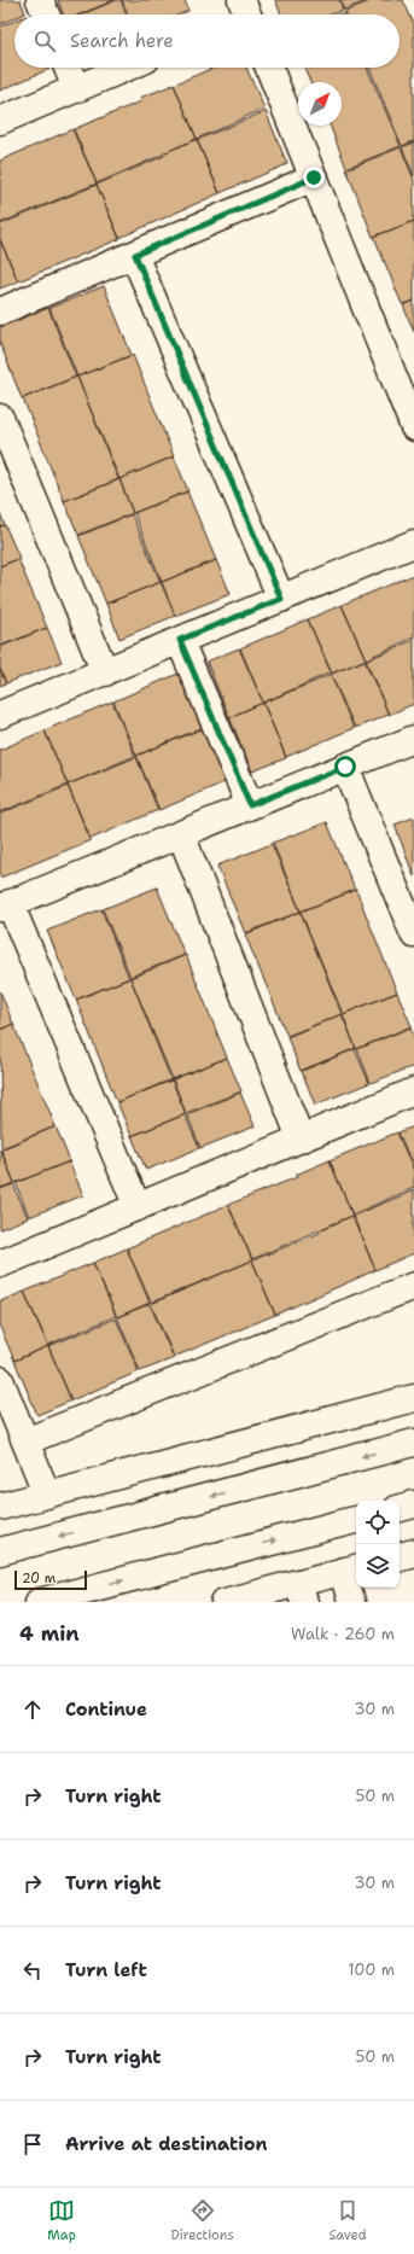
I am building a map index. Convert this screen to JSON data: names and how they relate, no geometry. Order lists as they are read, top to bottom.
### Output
{
  "scale_bar": "20 m",
  "north": "top right",
  "page": {
    "search": "Search here",
    "scale": "20 m",
    "heading": ["4 min", "Walk · 260 m"],
    "list": [
      ["Continue", "30 m"],
      ["Turn right", "50 m"],
      ["Turn right", "30 m"],
      ["Turn left", "100 m"],
      ["Turn right", "50 m"],
      "Arrive at destination"
    ],
    "nav": ["Map", "Directions", "Saved"]
  }
}
